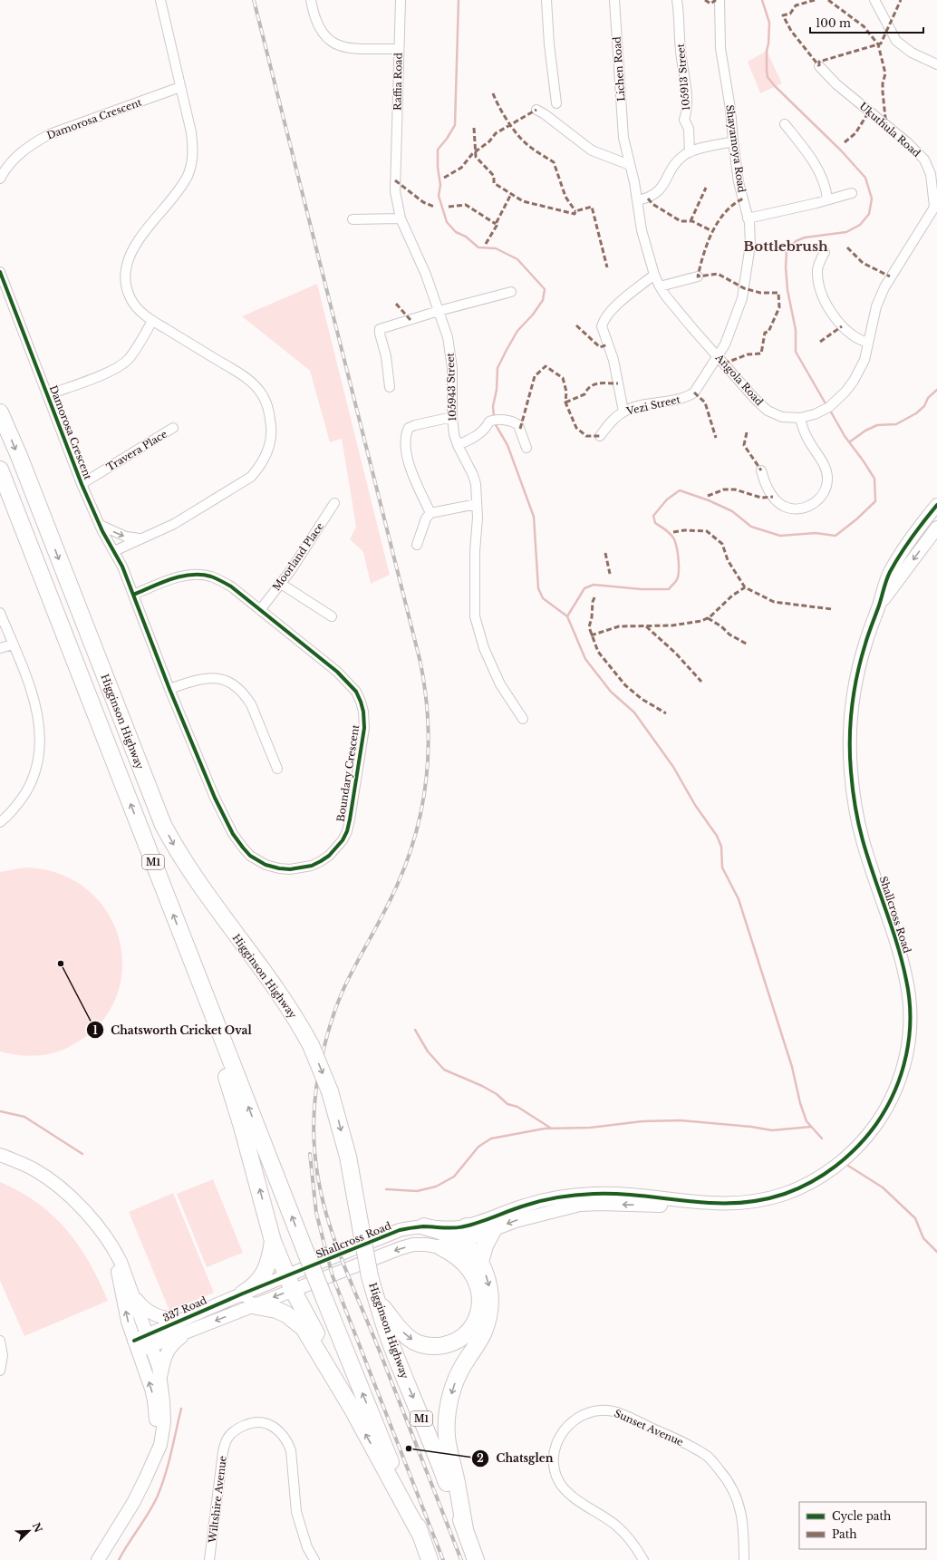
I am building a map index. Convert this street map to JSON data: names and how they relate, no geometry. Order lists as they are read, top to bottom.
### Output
{
  "streets": {
    "highway": ["Higginson Highway", "M1"],
    "street": [
      "Lichen Road",
      "105913 Street",
      "Raffia Road",
      "Damorosa Crescent",
      "Ukuthula Road",
      "Shayamoya Road",
      "Angola Road",
      "105943 Street",
      "Vezi Street",
      "Travera Place",
      "Moorland Place",
      "Boundary Crescent",
      "Shallcross Road",
      "337 Road",
      "Sunset Avenue",
      "Wiltshire Avenue"
    ]
  },
  "crossings": [
    ["Lichen Road", "Angola Road"],
    ["Raffia Road", "105943 Street"],
    ["Damorosa Crescent", "Travera Place"],
    ["Damorosa Crescent", "Boundary Crescent"],
    ["Ukuthula Road", "Angola Road"],
    ["Shayamoya Road", "Angola Road"],
    ["Shayamoya Road", "Vezi Street"],
    ["Angola Road", "Vezi Street"],
    ["Moorland Place", "Boundary Crescent"],
    ["Shallcross Road", "337 Road"]
  ],
  "districts": ["Bottlebrush"],
  "places": ["Chatsworth Cricket Oval", "Chatsglen"],
  "legend": ["Cycle path", "Path"],
  "scale_bar": "100 m",
  "north": "top right"
}
